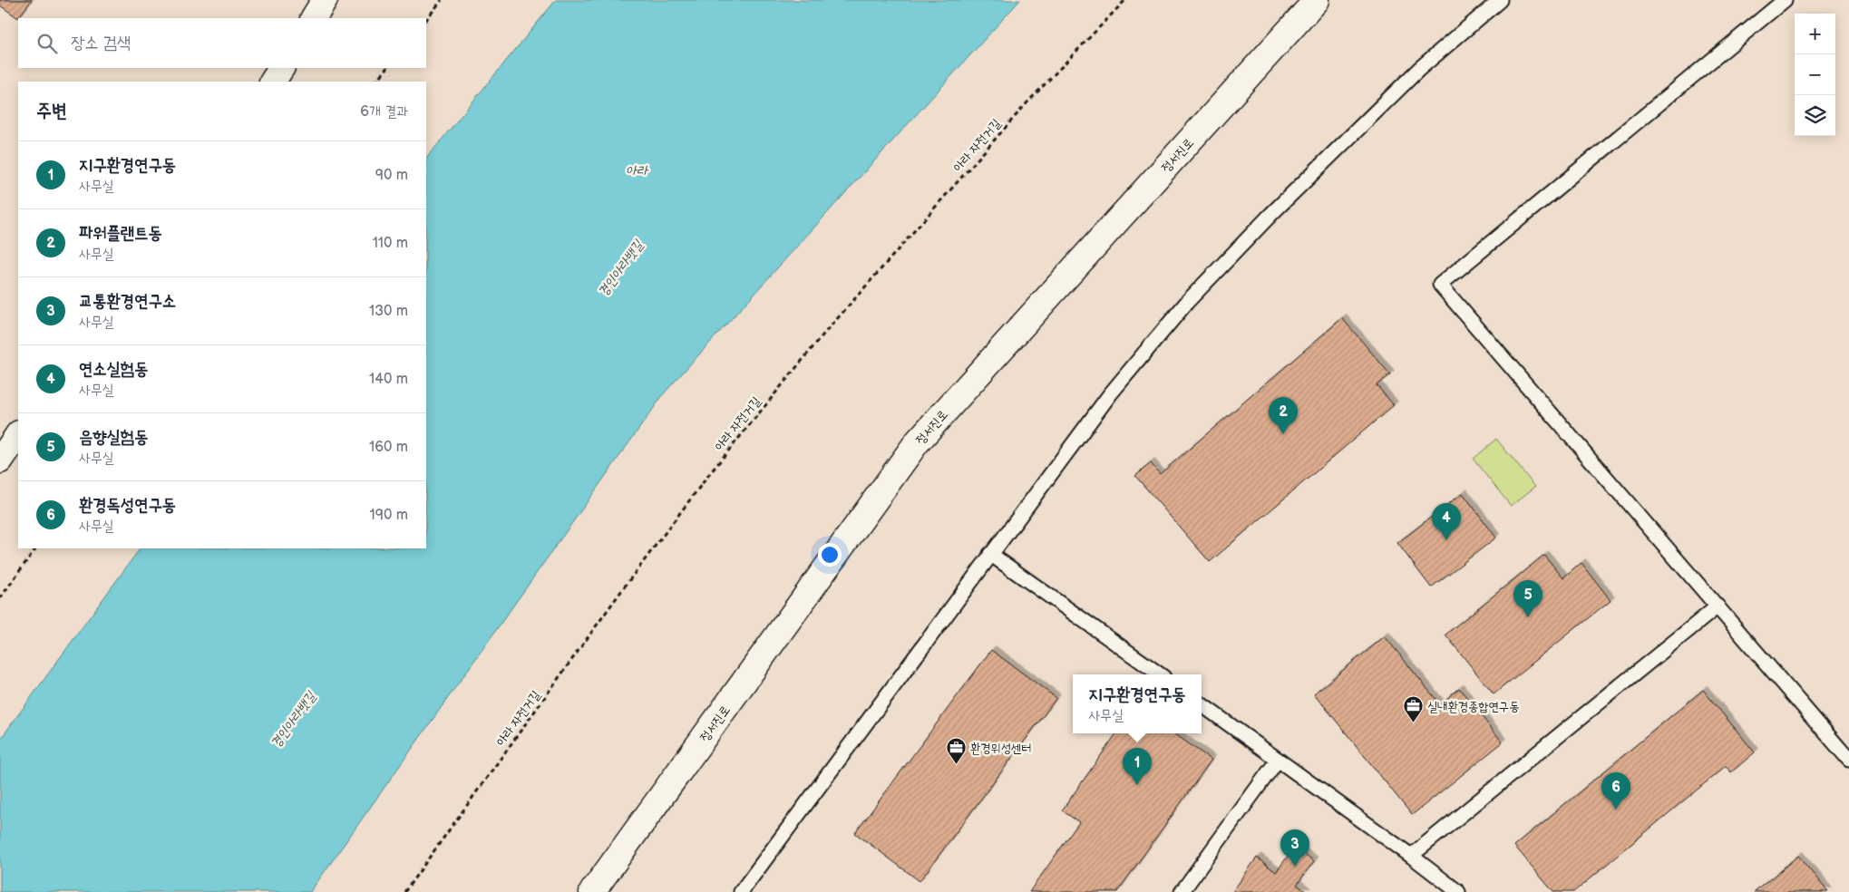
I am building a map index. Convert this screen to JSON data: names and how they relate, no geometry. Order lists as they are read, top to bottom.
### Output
{
  "streets": {
    "street": ["정서진로"],
    "path": ["아라 자전거길"]
  },
  "water": ["아라", "경인아라뱃길"],
  "places": {
    "office": ["실내환경종합연구동", "환경위성센터"]
  },
  "page": {
    "map_buttons": ["+", "−"],
    "search": "장소 검색",
    "heading": ["주변", "6개 결과"],
    "list": [
      {
        "mark": "1",
        "name": "지구환경연구동",
        "note": "사무실",
        "value": "90 m"
      },
      {
        "mark": "2",
        "name": "파워플랜트동",
        "note": "사무실",
        "value": "110 m"
      },
      {
        "mark": "3",
        "name": "교통환경연구소",
        "note": "사무실",
        "value": "130 m"
      },
      {
        "mark": "4",
        "name": "연소실험동",
        "note": "사무실",
        "value": "140 m"
      },
      {
        "mark": "5",
        "name": "음향실험동",
        "note": "사무실",
        "value": "160 m"
      },
      {
        "mark": "6",
        "name": "환경독성연구동",
        "note": "사무실",
        "value": "190 m"
      }
    ],
    "pins": [
      "2",
      "4",
      "5",
      "1",
      "6",
      "3"
    ],
    "popup": ["지구환경연구동", "사무실"]
  }
}
